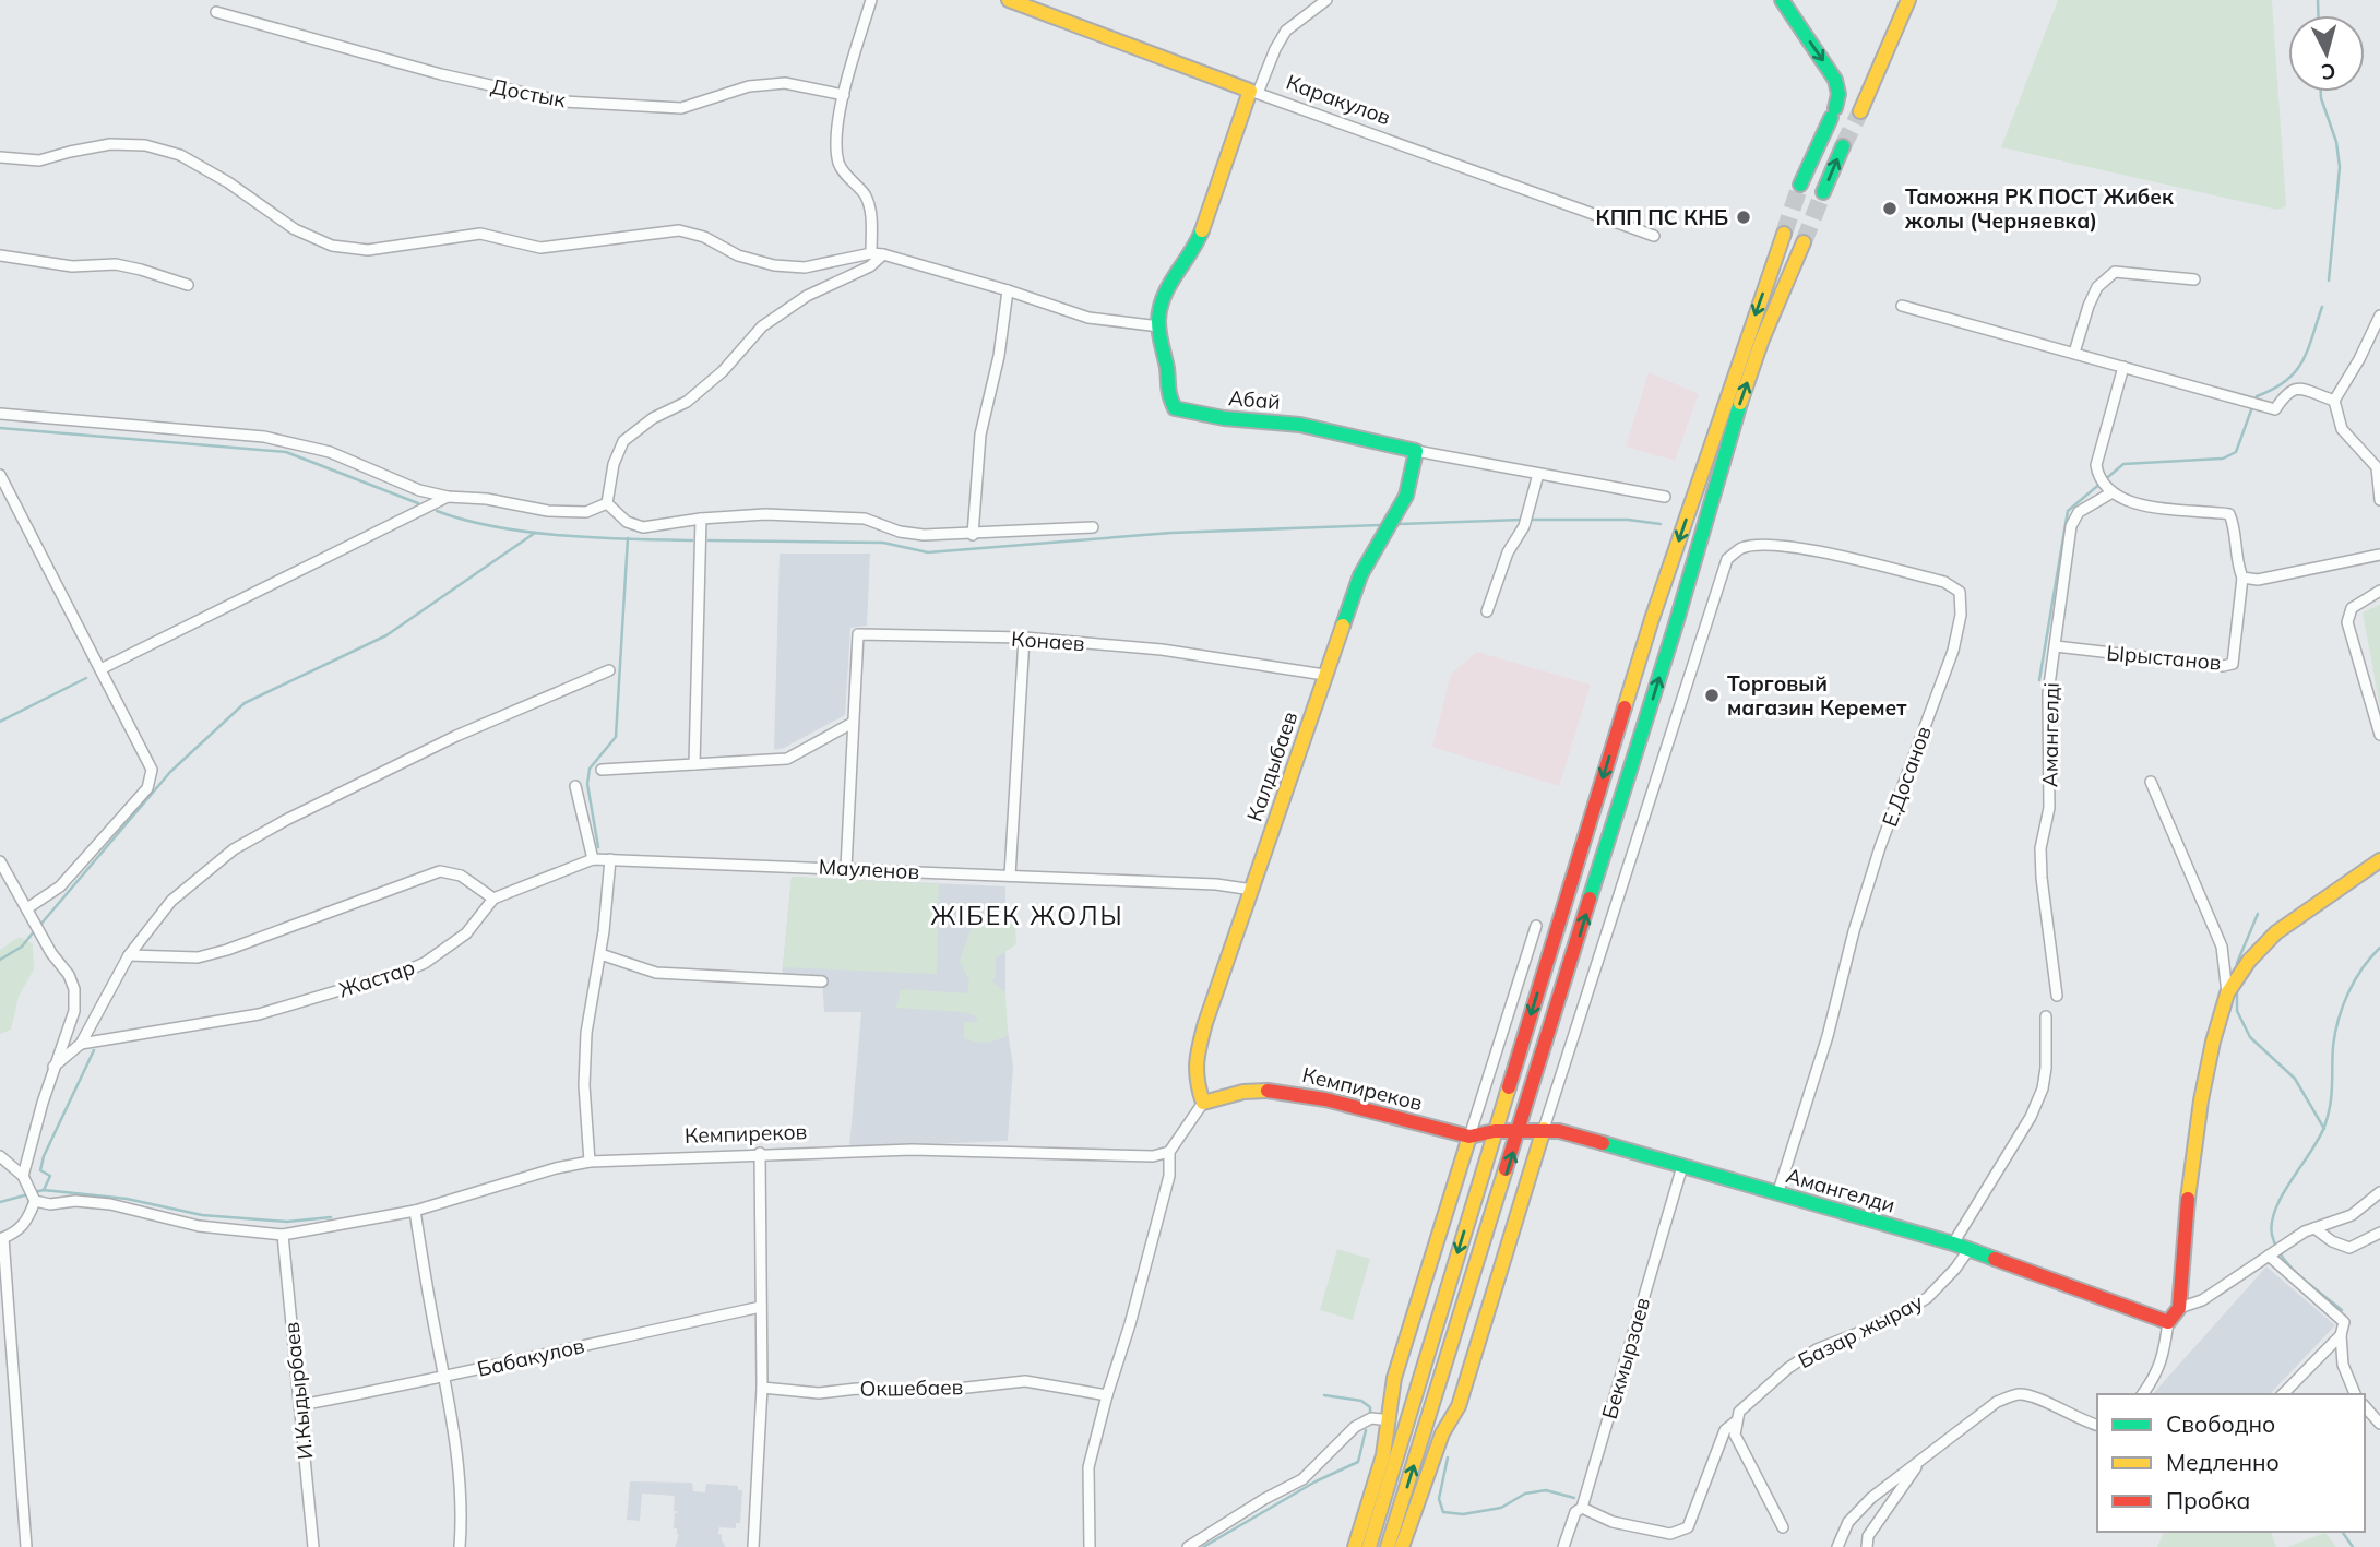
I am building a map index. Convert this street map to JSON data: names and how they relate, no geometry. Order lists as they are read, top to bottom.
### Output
{
  "streets": {
    "main road": [
      "Каракулов",
      "Абай",
      "Калдыбаев",
      "Кемпиреков",
      "Амангелди"
    ],
    "street": [
      "Достык",
      "Конаев",
      "Ырыстанов",
      "Амангелді",
      "Е.Досанов",
      "Мауленов",
      "Жастар",
      "Базар жырау",
      "Бабакулов",
      "Бекмырзаев",
      "Окшебаев",
      "И.Кыдырбаев"
    ]
  },
  "crossings": [
    ["Каракулов", "Абай"],
    ["Абай", "Калдыбаев"],
    ["Конаев", "Калдыбаев"],
    ["Конаев", "Мауленов"],
    ["Ырыстанов", "Амангелді"],
    ["Калдыбаев", "Мауленов"],
    ["Калдыбаев", "Кемпиреков"],
    ["Е.Досанов", "Амангелди"],
    ["Мауленов", "Жастар"],
    ["Кемпиреков", "Амангелди"],
    ["Кемпиреков", "И.Кыдырбаев"],
    ["Амангелди", "Базар жырау"],
    ["Амангелди", "Бекмырзаев"],
    ["Базар жырау", "Бекмырзаев"],
    ["Бабакулов", "И.Кыдырбаев"]
  ],
  "districts": ["ЖІБЕК ЖОЛЫ"],
  "places": ["Таможня РК ПОСТ Жибек жолы (Черняевка)", "КПП ПС КНБ", "Торговый магазин Керемет"],
  "legend": ["Свободно", "Медленно", "Пробка"],
  "north": "bottom"
}
